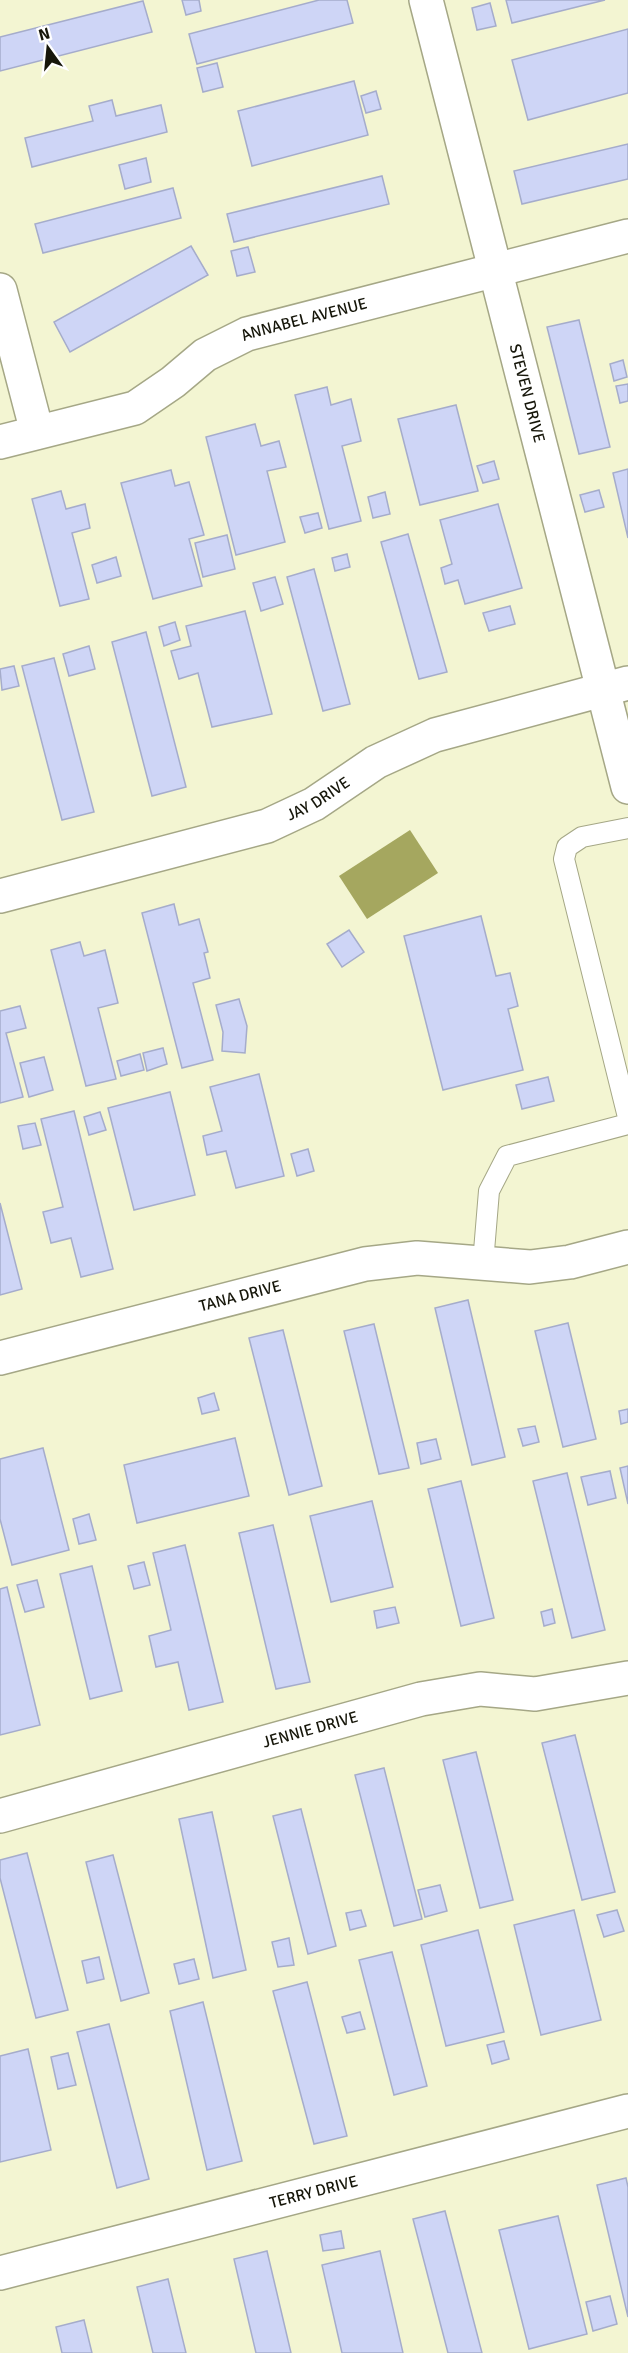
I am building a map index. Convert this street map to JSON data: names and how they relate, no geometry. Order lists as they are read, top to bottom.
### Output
{
  "streets": {
    "street": [
      "ANNABEL AVENUE",
      "STEVEN DRIVE",
      "JAY DRIVE",
      "TANA DRIVE",
      "JENNIE DRIVE",
      "TERRY DRIVE"
    ]
  },
  "crossings": [
    ["ANNABEL AVENUE", "STEVEN DRIVE"],
    ["STEVEN DRIVE", "JAY DRIVE"]
  ],
  "north": "top"
}
